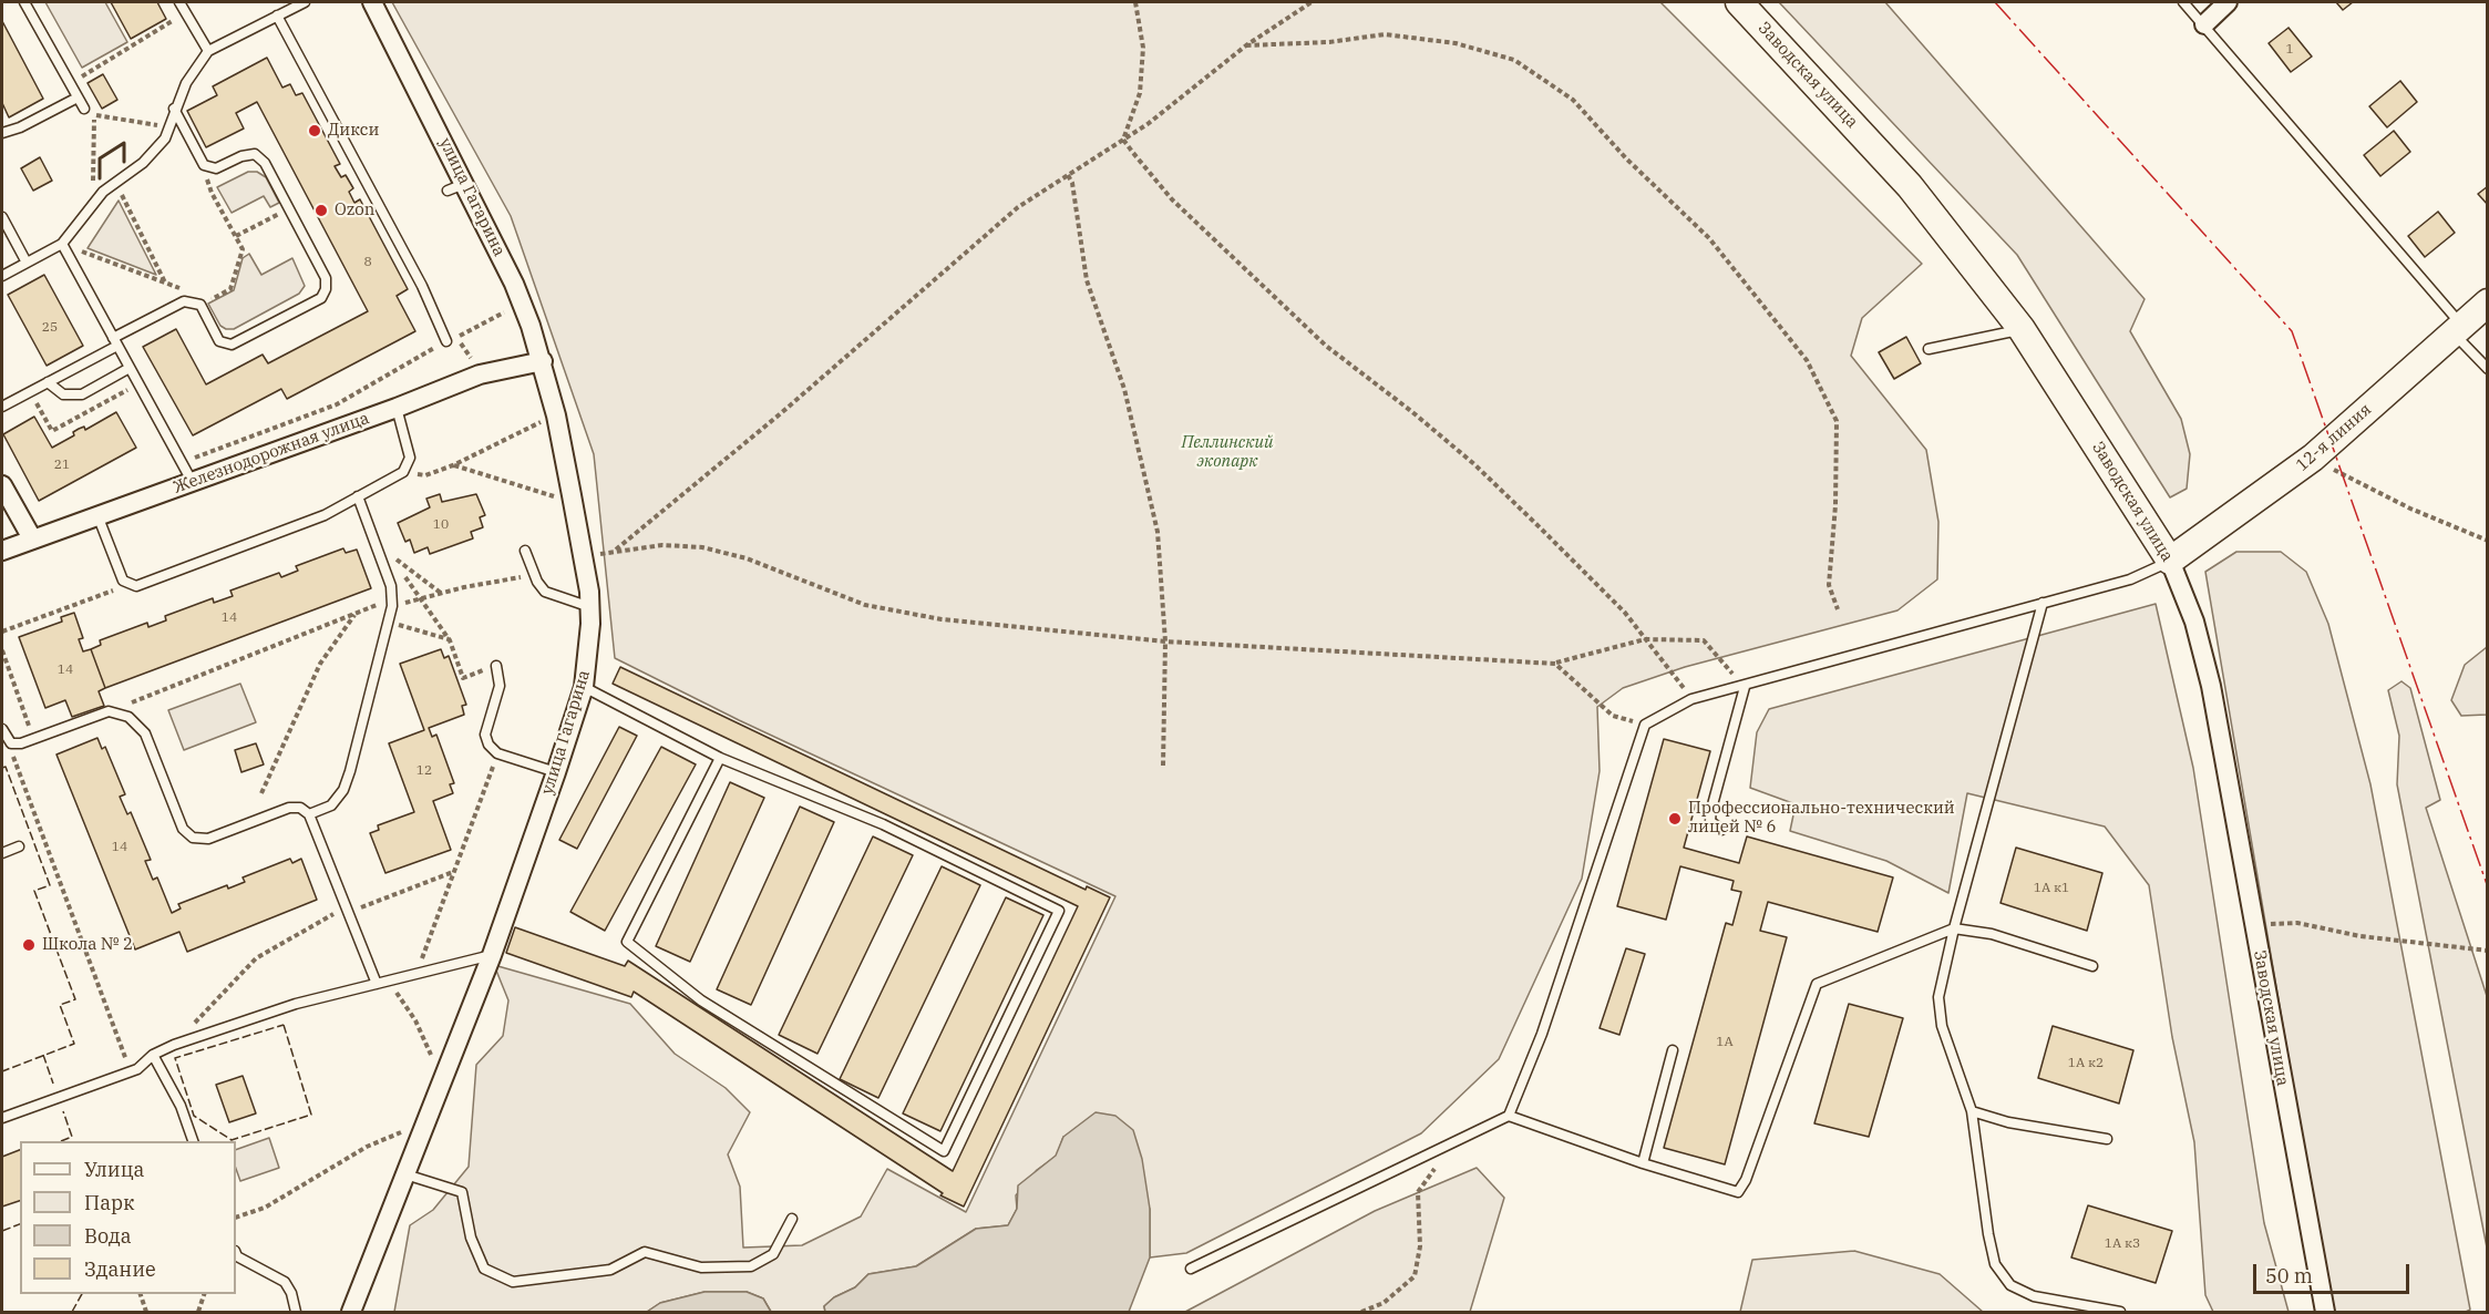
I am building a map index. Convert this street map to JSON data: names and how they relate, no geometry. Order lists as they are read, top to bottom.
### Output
{
  "streets": {
    "street": [
      "Заводская улица",
      "улица Гагарина",
      "12-я линия",
      "Железнодорожная улица"
    ]
  },
  "crossings": [
    ["Заводская улица", "12-я линия"],
    ["улица Гагарина", "Железнодорожная улица"]
  ],
  "parks": ["Пеллинский экопарк"],
  "places": [
    "Дикси",
    "Ozon",
    "Профессионально-технический лицей № 6",
    "Школа № 2"
  ],
  "house_numbers": [
    "1",
    "8",
    "25",
    "21",
    "10",
    "14",
    "14",
    "12",
    "14",
    "1А к1",
    "1А",
    "1А к2",
    "1А к3"
  ],
  "legend": [
    "Улица",
    "Парк",
    "Вода",
    "Здание"
  ],
  "scale_bar": "50 m"
}
